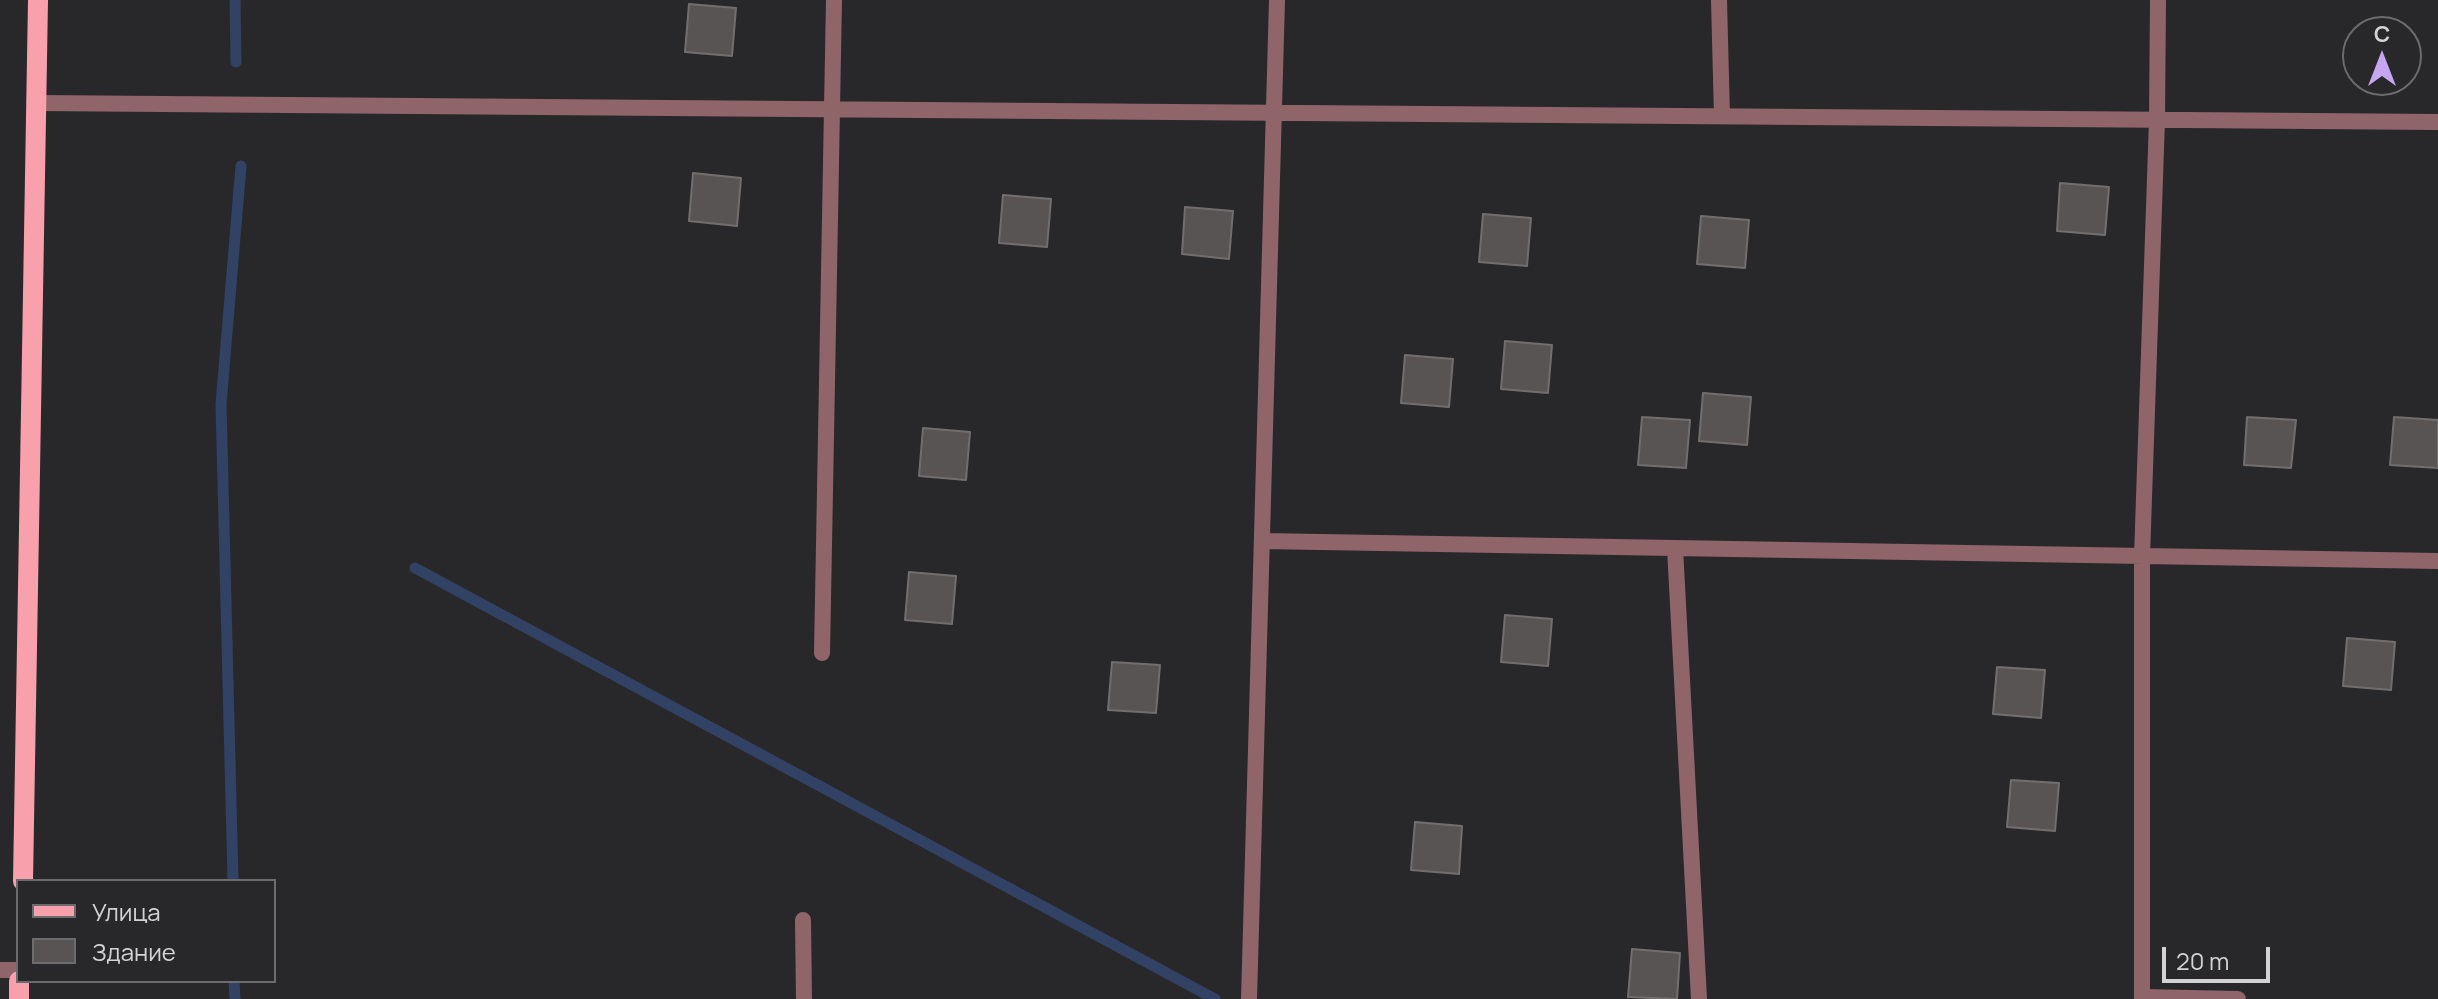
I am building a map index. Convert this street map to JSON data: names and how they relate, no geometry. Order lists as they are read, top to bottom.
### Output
{
  "legend": ["Улица", "Здание"],
  "scale_bar": "20 m",
  "north": "top"
}
